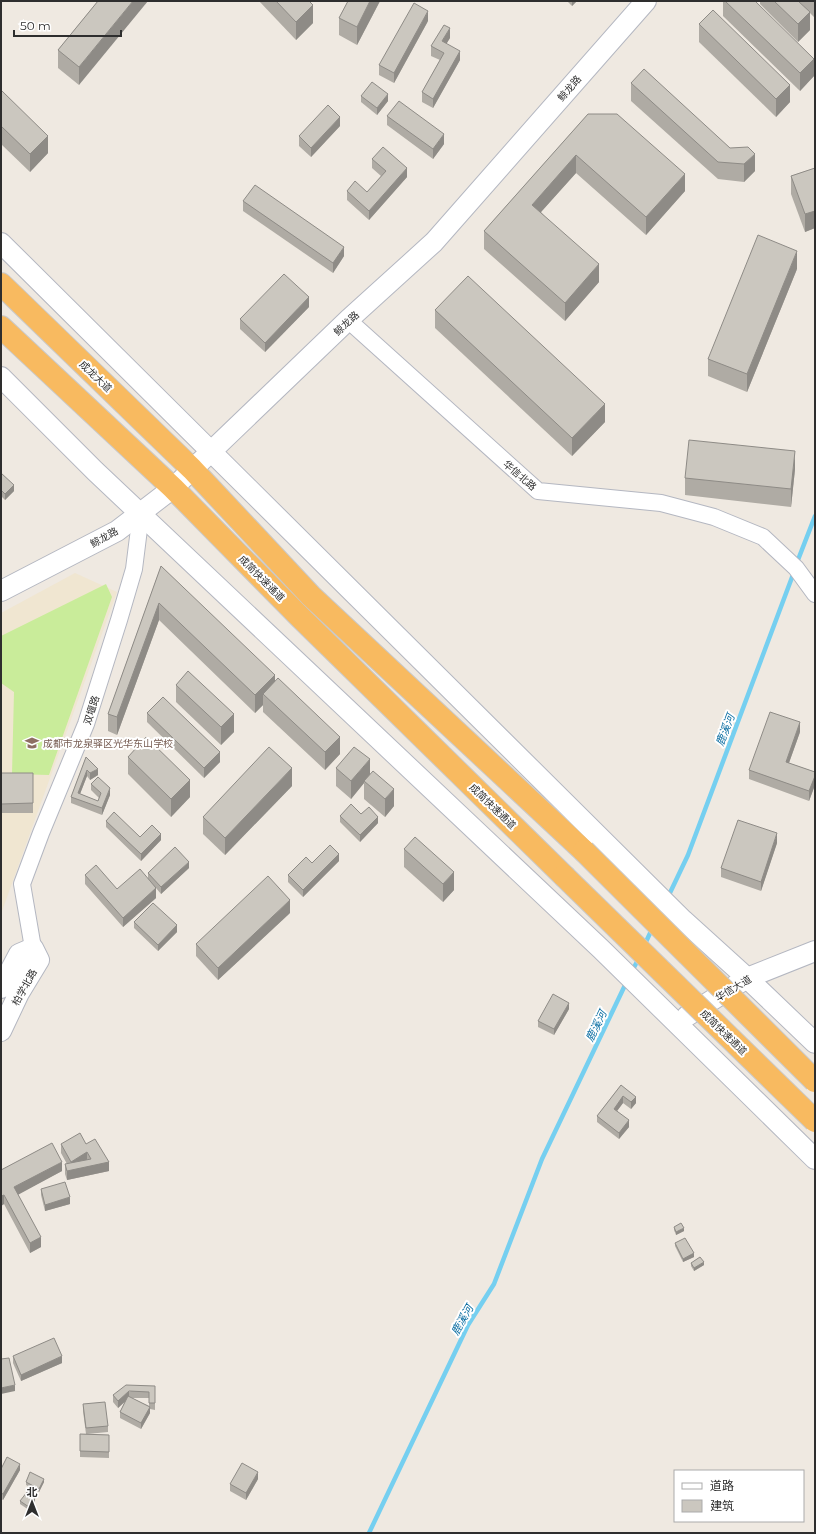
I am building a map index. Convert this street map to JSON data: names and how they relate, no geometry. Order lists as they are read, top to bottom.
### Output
{
  "streets": {
    "highway": ["成龙大道", "成简快速通道"],
    "street": [
      "鲸龙路",
      "华信北路",
      "双堰路",
      "柏学北路",
      "华信大道"
    ]
  },
  "crossings": [
    ["鲸龙路", "成龙大道"],
    ["鲸龙路", "华信北路"],
    ["鲸龙路", "成简快速通道"],
    ["鲸龙路", "双堰路"],
    ["双堰路", "柏学北路"]
  ],
  "water": ["鹿溪河"],
  "places": {
    "school or university": ["成都市龙泉驿区光华东山学校"]
  },
  "legend": ["道路", "建筑"],
  "scale_bar": "50 m",
  "north": "top"
}
